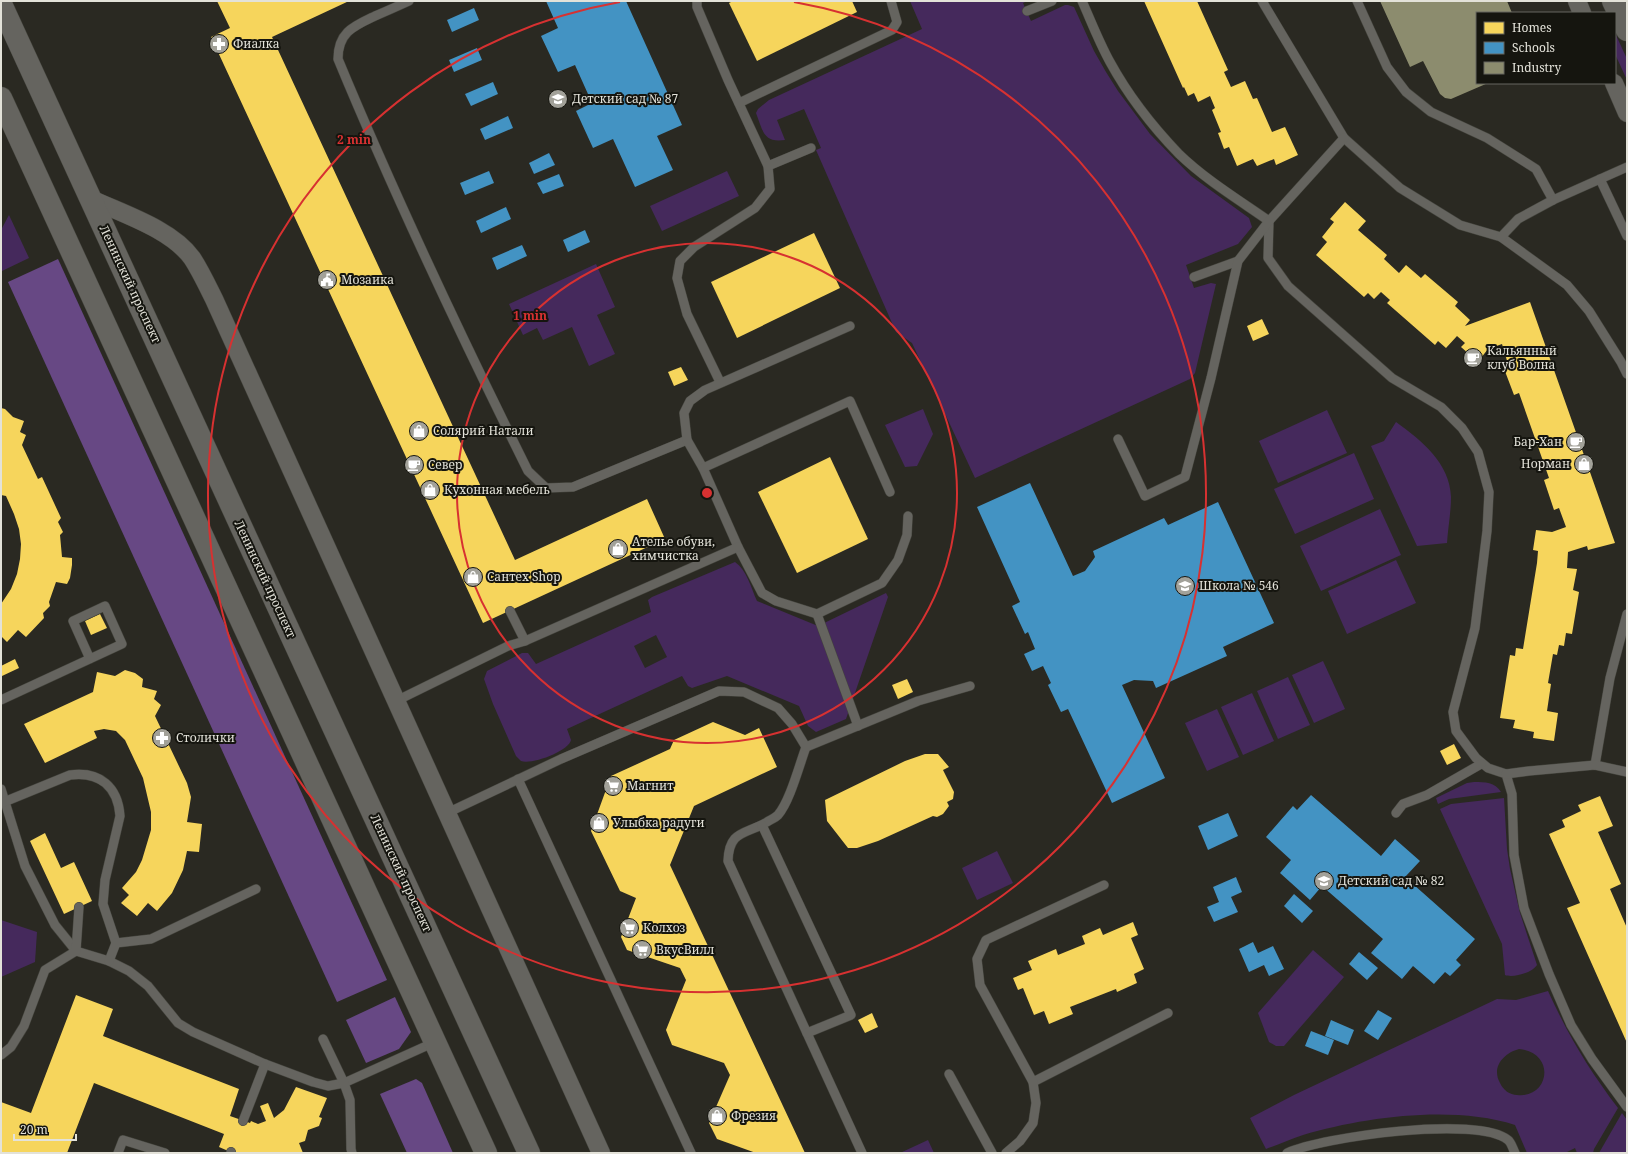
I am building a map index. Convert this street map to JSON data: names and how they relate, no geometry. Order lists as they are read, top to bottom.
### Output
{
  "streets": {
    "main road": ["Ленинский проспект"]
  },
  "places": {
    "pharmacy": ["Фиалка", "Столички"],
    "school or university": ["Детский сад № 87", "Школа № 546", "Детский сад № 82"],
    "public building": ["Мозаика"],
    "cafe": ["Кальянный клуб Волна", "Бар-Хан", "Север"],
    "shop": [
      "Солярий Натали",
      "Норман",
      "Кухонная мебель",
      "Ателье обуви, химчистка",
      "Сантех Shop",
      "Улыбка радуги",
      "Фрезия"
    ],
    "supermarket": ["Магнит", "Колхоз", "ВкусВилл"]
  },
  "legend": ["Homes", "Schools", "Industry"],
  "scale_bar": "20 m",
  "rings": ["2 min", "1 min"]
}
